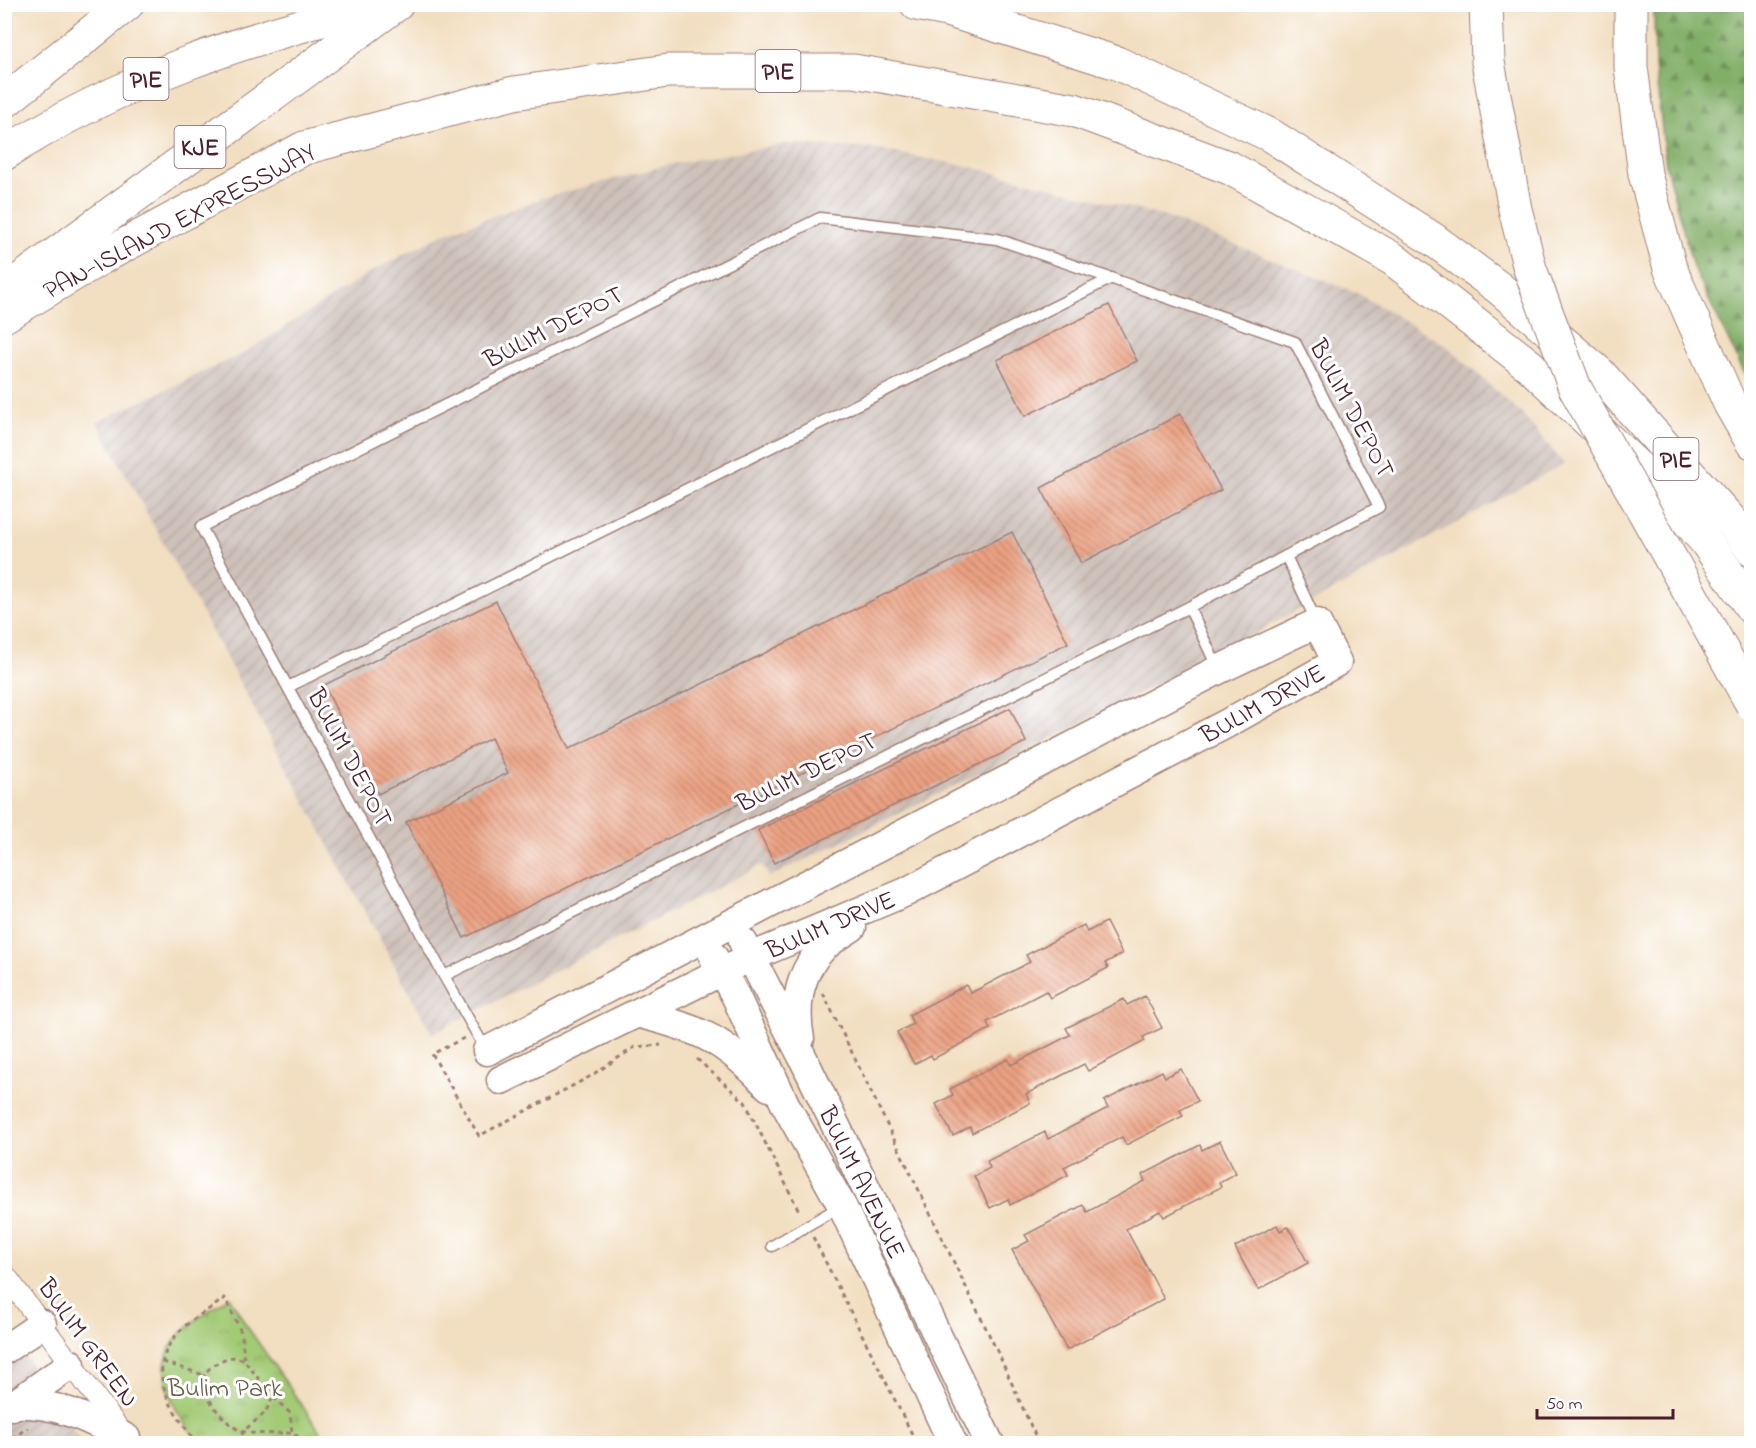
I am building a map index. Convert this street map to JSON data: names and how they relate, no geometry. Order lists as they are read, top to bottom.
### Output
{
  "streets": {
    "highway": ["PIE", "KJE", "PAN-ISLAND EXPRESSWAY"],
    "street": ["BULIM DRIVE", "BULIM AVENUE", "BULIM GREEN"],
    "lane": ["BULIM DEPOT"]
  },
  "crossings": [
    ["BULIM DEPOT", "BULIM DRIVE"],
    ["BULIM DRIVE", "BULIM AVENUE"]
  ],
  "parks": ["Bulim Park"],
  "scale_bar": "50 m"
}
